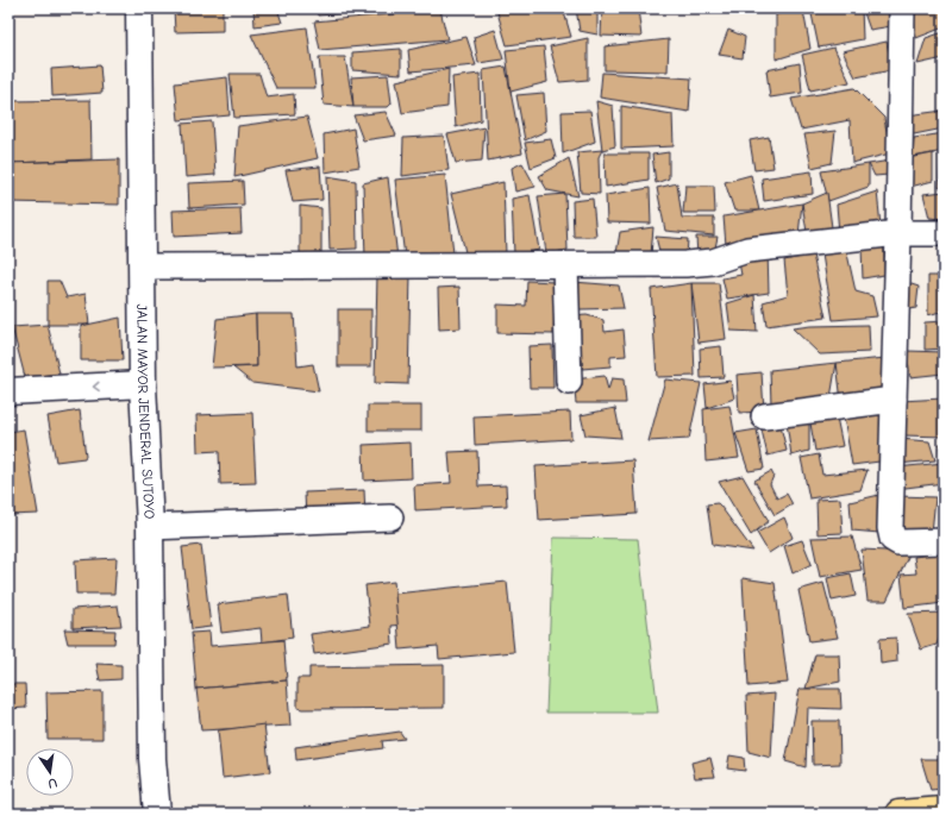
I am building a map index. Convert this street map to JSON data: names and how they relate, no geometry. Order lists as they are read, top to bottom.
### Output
{
  "streets": {
    "main road": ["JALAN MAYOR JENDERAL SUTOYO"]
  },
  "north": "bottom"
}
